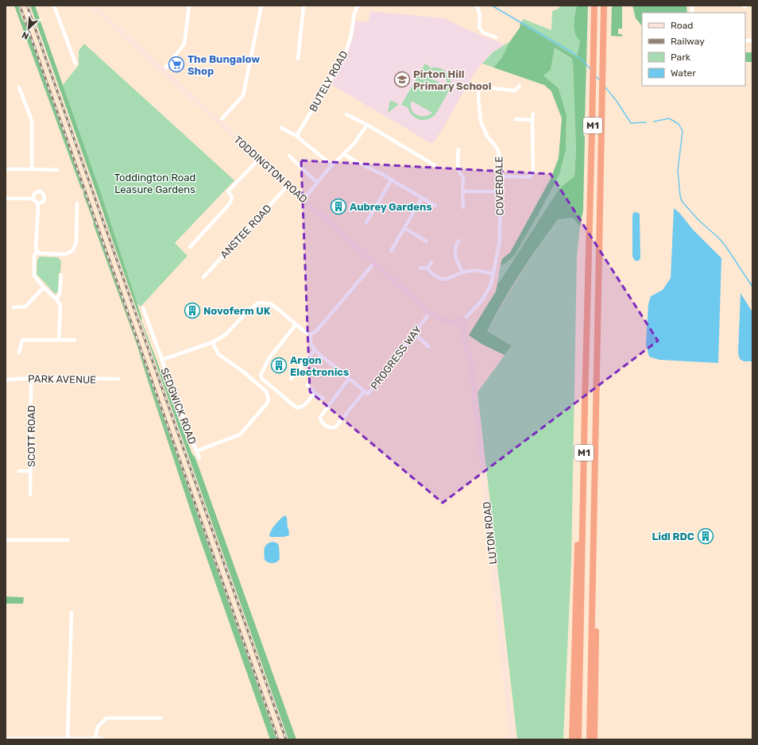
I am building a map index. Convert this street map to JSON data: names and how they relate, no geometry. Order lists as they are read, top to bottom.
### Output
{
  "streets": {
    "highway": ["M1"],
    "main road": ["TODDINGTON ROAD", "LUTON ROAD"],
    "street": [
      "BUTELY ROAD",
      "COVERDALE",
      "ANSTEE ROAD",
      "PROGRESS WAY",
      "PARK AVENUE",
      "SEDGWICK ROAD",
      "SCOTT ROAD"
    ]
  },
  "crossings": [
    ["TODDINGTON ROAD", "COVERDALE"],
    ["TODDINGTON ROAD", "ANSTEE ROAD"],
    ["TODDINGTON ROAD", "PROGRESS WAY"],
    ["TODDINGTON ROAD", "LUTON ROAD"],
    ["COVERDALE", "LUTON ROAD"],
    ["PARK AVENUE", "SCOTT ROAD"]
  ],
  "parks": ["Toddington Road Leasure Gardens"],
  "places": {
    "supermarket": ["The Bungalow Shop"],
    "school or university": ["Pirton Hill Primary School"],
    "building": [
      "Aubrey Gardens",
      "Novoferm UK",
      "Argon Electronics",
      "Lidl RDC"
    ]
  },
  "legend": [
    "Road",
    "Railway",
    "Park",
    "Water"
  ],
  "north": "bottom left"
}
